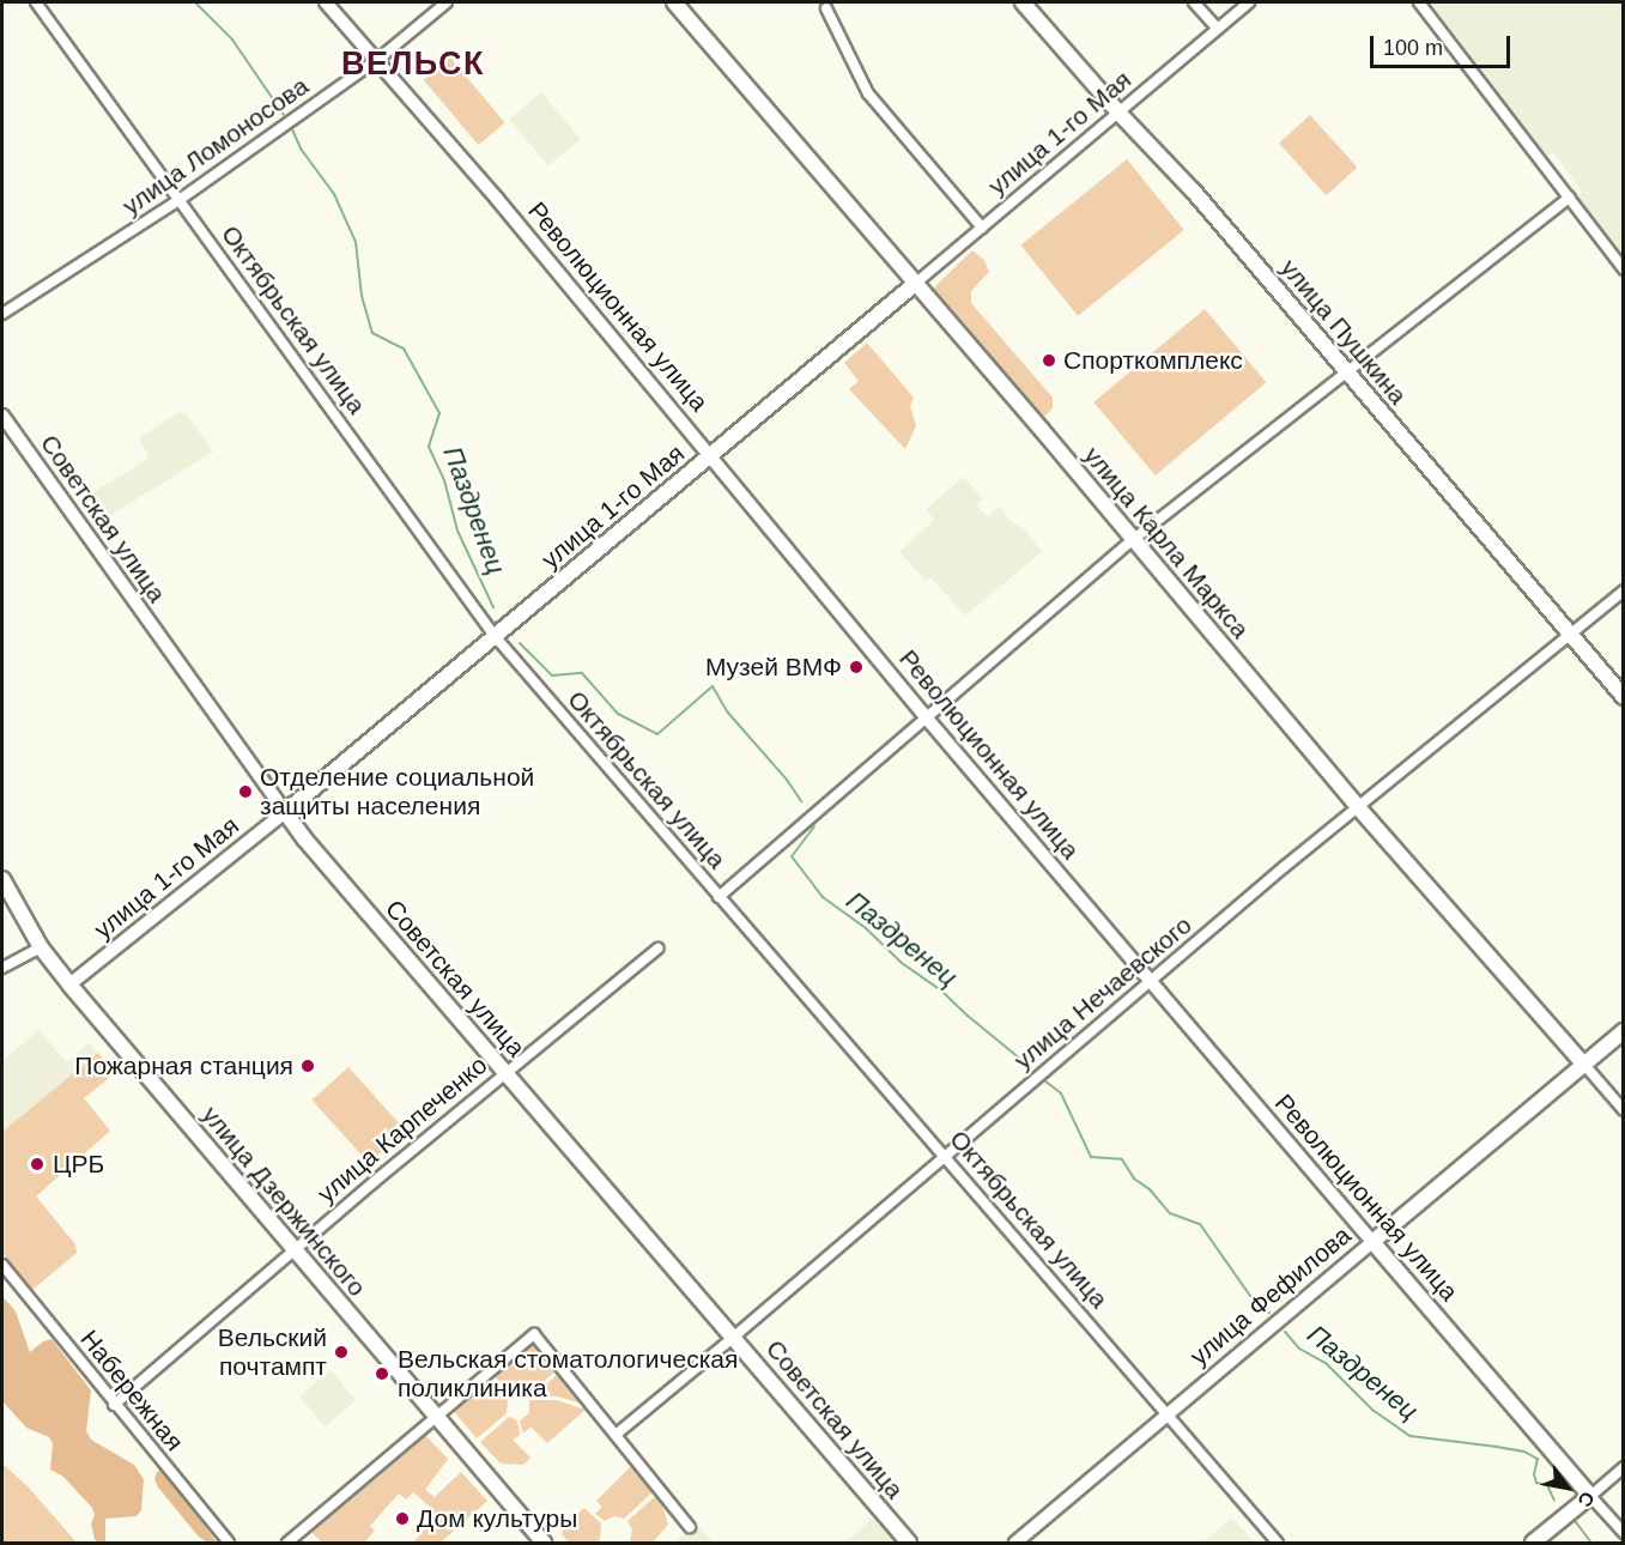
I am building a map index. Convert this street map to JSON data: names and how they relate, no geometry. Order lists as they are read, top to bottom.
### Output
{
  "streets": {
    "main road": [
      "улица 1-го Мая",
      "Революционная улица",
      "улица Пушкина",
      "Советская улица",
      "улица Карла Маркса",
      "улица Дзержинского",
      "улица Фефилова"
    ],
    "street": [
      "улица Ломоносова",
      "Октябрьская улица",
      "улица Нечаевского",
      "улица Карпеченко",
      "Набережная"
    ]
  },
  "crossings": [
    ["улица 1-го Мая", "Революционная улица"],
    ["улица 1-го Мая", "Октябрьская улица"],
    ["улица 1-го Мая", "улица Пушкина"],
    ["улица 1-го Мая", "Советская улица"],
    ["улица 1-го Мая", "улица Карла Маркса"],
    ["улица 1-го Мая", "улица Дзержинского"],
    ["улица Ломоносова", "Революционная улица"],
    ["улица Ломоносова", "Октябрьская улица"],
    ["Революционная улица", "улица Нечаевского"],
    ["Революционная улица", "улица Фефилова"],
    ["Октябрьская улица", "улица Нечаевского"],
    ["Октябрьская улица", "улица Фефилова"],
    ["улица Пушкина", "улица Нечаевского"],
    ["Советская улица", "улица Нечаевского"],
    ["Советская улица", "улица Карпеченко"],
    ["улица Карла Маркса", "улица Нечаевского"],
    ["улица Карла Маркса", "улица Фефилова"],
    ["улица Карпеченко", "улица Дзержинского"],
    ["улица Карпеченко", "Набережная"]
  ],
  "districts": ["ВЕЛЬСК"],
  "water": ["Паздренец"],
  "places": [
    "Спорткомплекс",
    "Музей ВМФ",
    "Отделение социальной защиты населения",
    "Пожарная станция",
    "ЦРБ",
    "Вельский почтампт",
    "Вельская стоматологическая поликлиника",
    "Дом культуры"
  ],
  "scale_bar": "100 m",
  "north": "bottom right"
}
